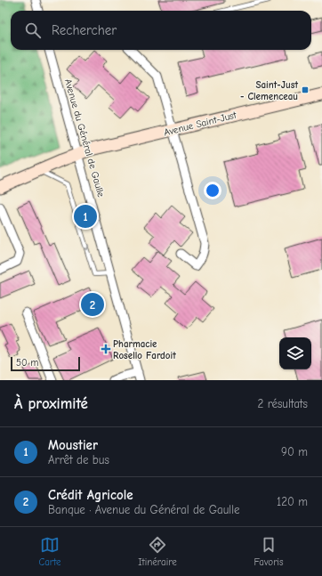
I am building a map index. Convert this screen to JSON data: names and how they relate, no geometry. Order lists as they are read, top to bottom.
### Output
{
  "streets": {
    "street": ["Avenue Saint-Just", "Avenue du Général de Gaulle"]
  },
  "crossings": [
    ["Avenue Saint-Just", "Avenue du Général de Gaulle"]
  ],
  "places": {
    "transit": ["Saint-Just - Clemenceau"],
    "health": ["Pharmacie Rosello Fardoit"]
  },
  "scale_bar": "50 m",
  "page": {
    "search": "Rechercher",
    "pins": ["1", "2"],
    "scale": "50 m",
    "heading": ["À proximité", "2 résultats"],
    "list": [
      {
        "mark": "1",
        "name": "Moustier",
        "note": "Arrêt de bus",
        "value": "90 m"
      },
      {
        "mark": "2",
        "name": "Crédit Agricole",
        "note": "Banque · Avenue du Général de Gaulle",
        "value": "120 m"
      }
    ],
    "nav": ["Carte", "Itinéraire", "Favoris"]
  }
}
